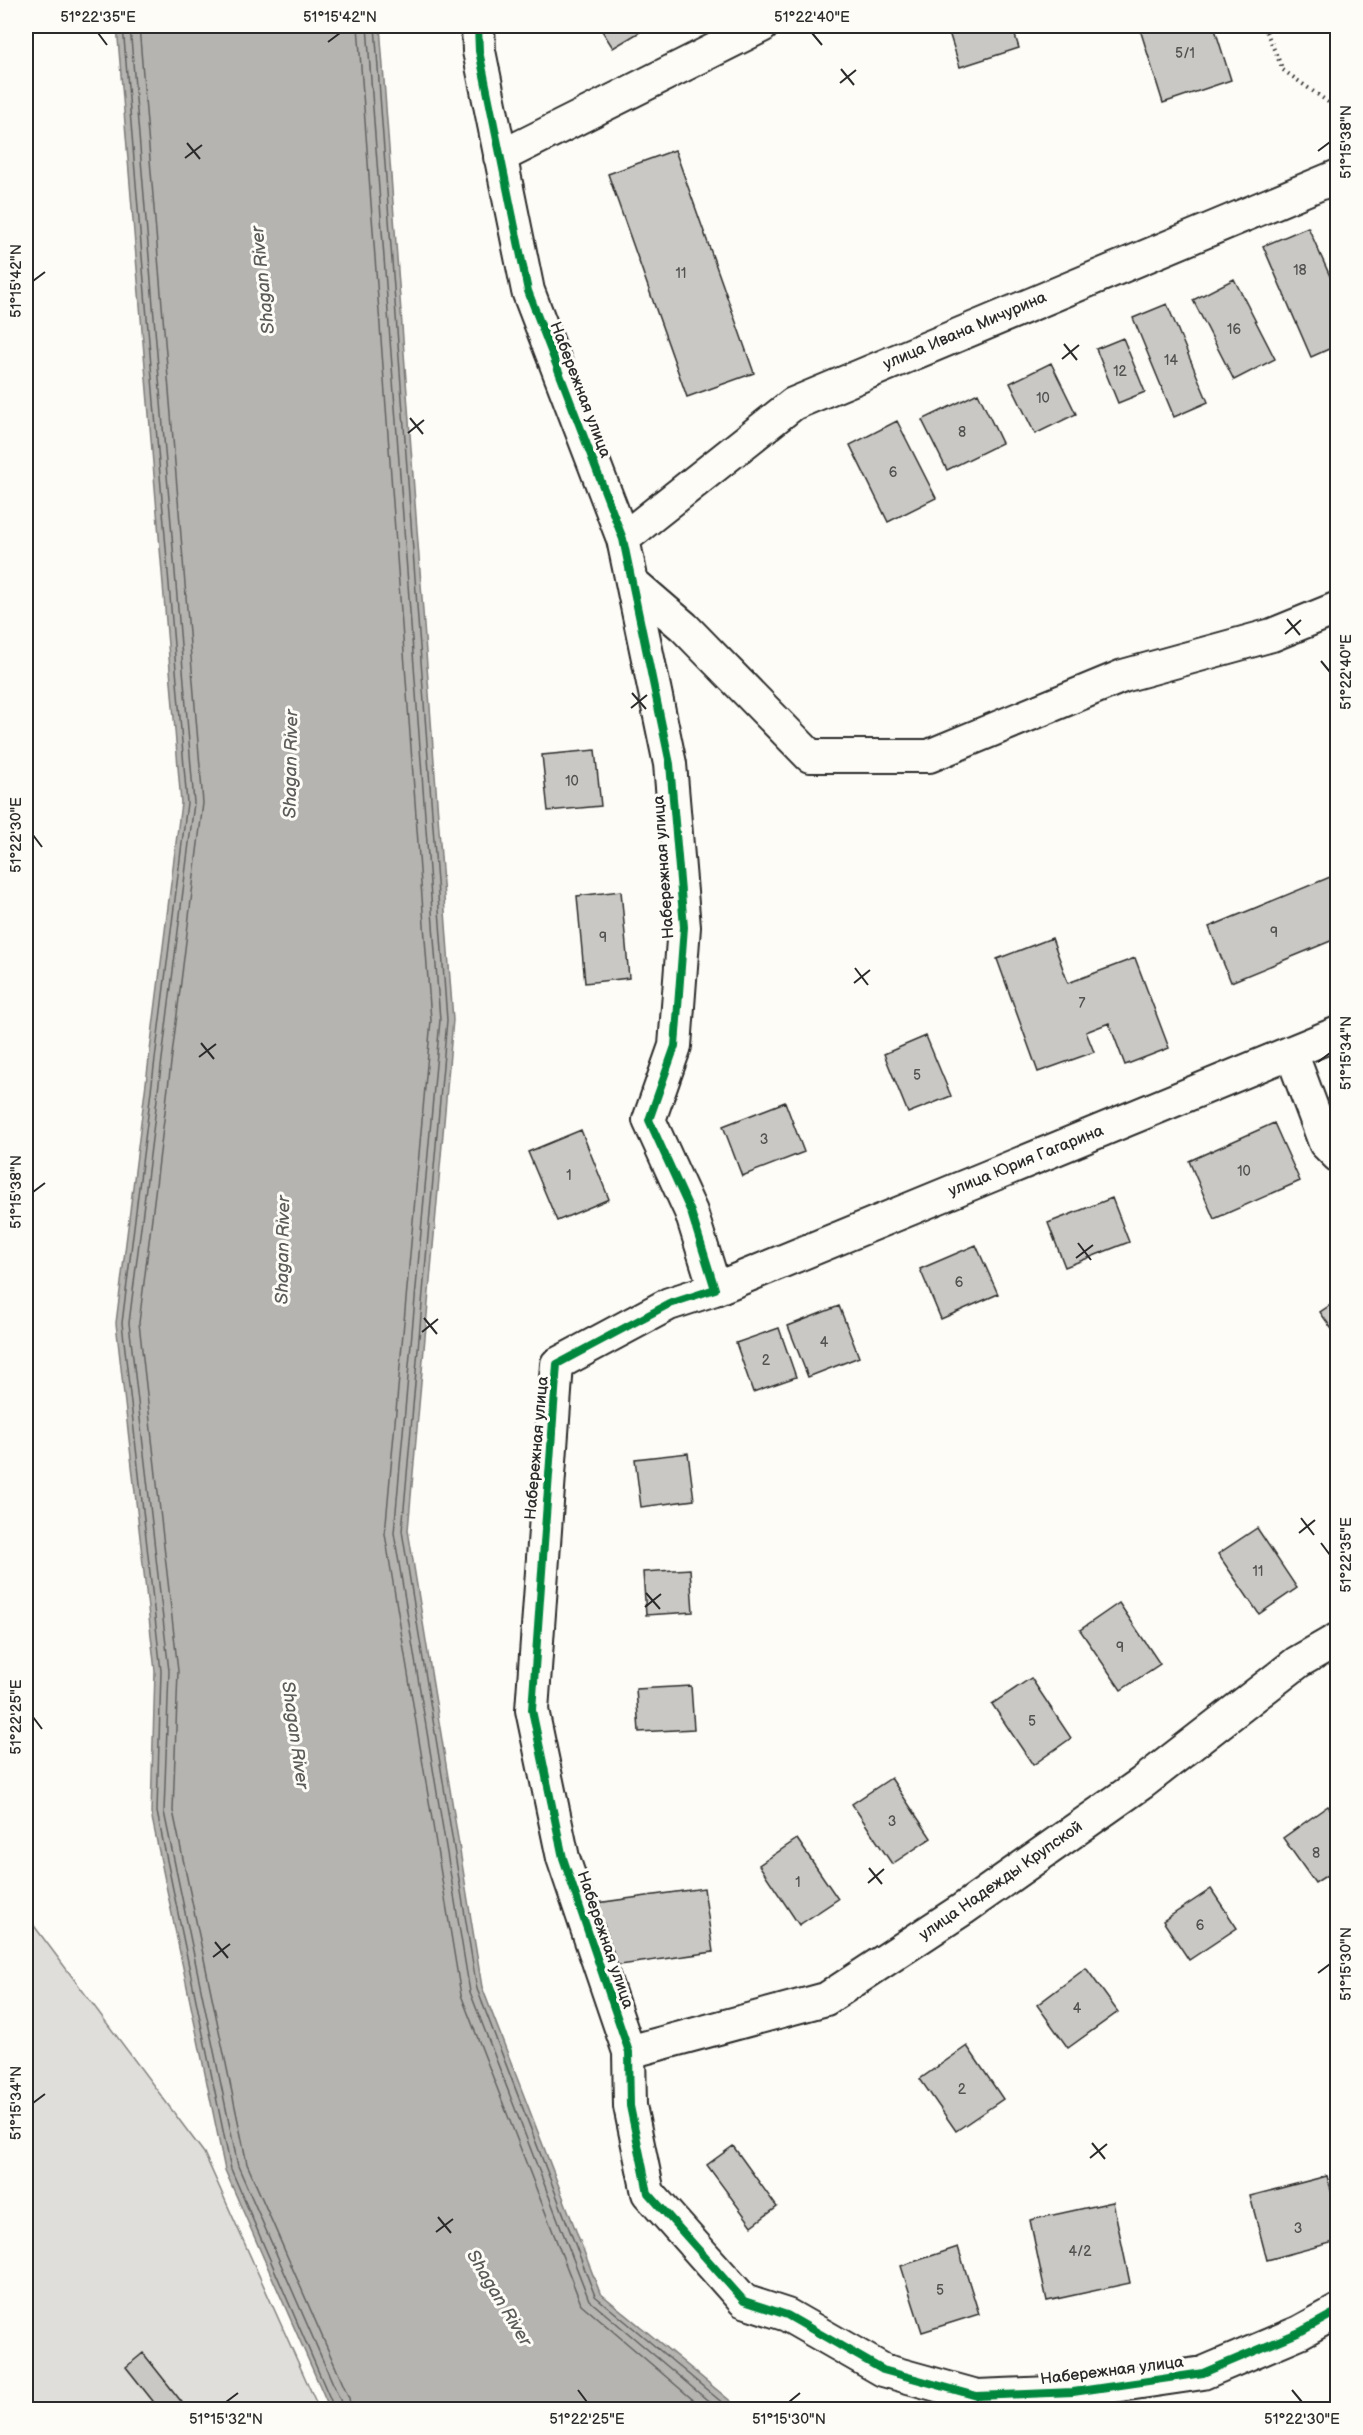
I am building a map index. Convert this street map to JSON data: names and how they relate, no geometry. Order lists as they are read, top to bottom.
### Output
{
  "streets": {
    "street": [
      "улица Ивана Мичурина",
      "Набережная улица",
      "улица Юрия Гагарина",
      "улица Надежды Крупской"
    ]
  },
  "crossings": [
    ["улица Ивана Мичурина", "Набережная улица"],
    ["Набережная улица", "улица Юрия Гагарина"],
    ["Набережная улица", "улица Надежды Крупской"]
  ],
  "water": ["Shagan River"],
  "house_numbers": [
    "5/1",
    "18",
    "11",
    "16",
    "14",
    "12",
    "10",
    "8",
    "6",
    "10",
    "9",
    "9",
    "7",
    "5",
    "3",
    "10",
    "1",
    "6",
    "4",
    "2",
    "11",
    "9",
    "5",
    "3",
    "8",
    "1",
    "6",
    "4",
    "2",
    "3",
    "4/2",
    "5"
  ],
  "coordinates": [
    "51°22'35\"E",
    "51°15'42\"N",
    "51°22'40\"E",
    "51°15'38\"N",
    "51°22'30\"E",
    "51°15'34\"N",
    "51°22'25\"E",
    "51°15'30\"N",
    "51°15'32\"N"
  ]
}
